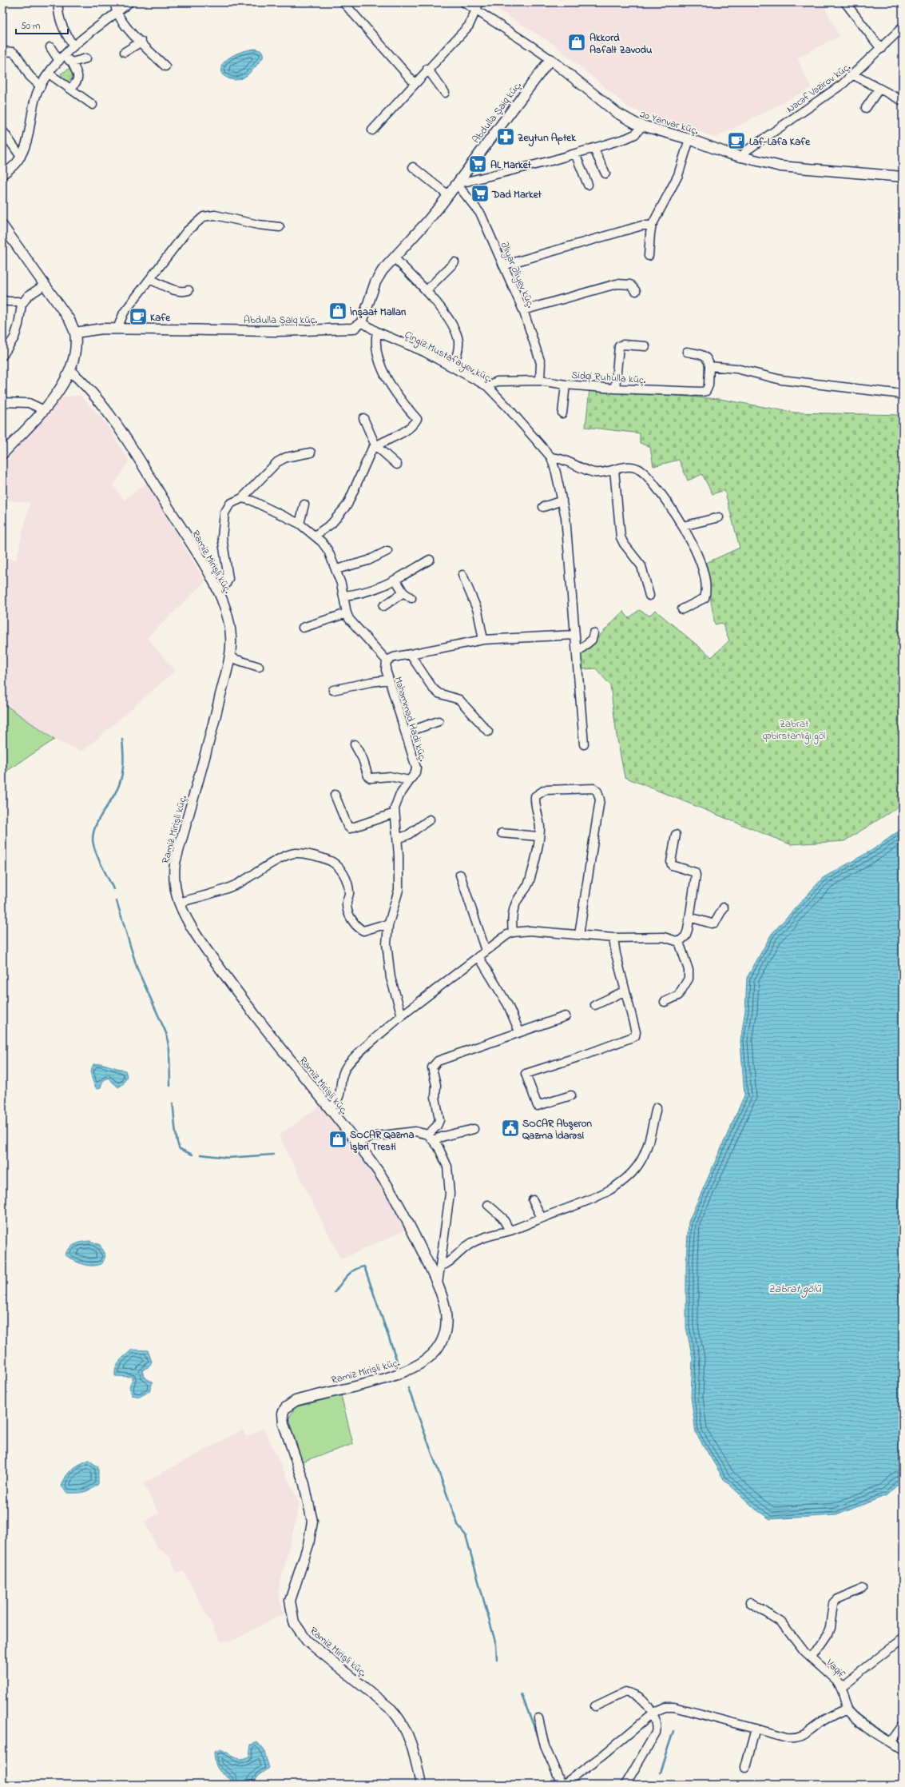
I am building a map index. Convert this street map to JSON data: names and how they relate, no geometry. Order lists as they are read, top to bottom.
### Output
{
  "streets": {
    "street": [
      "Nəcəf Vəzirov küç.",
      "Abdulla Şaiq küç.",
      "20 Yanvar küç.",
      "Əliyar Əliyev küç.",
      "Çingiz Mustafayev küç.",
      "Sidqi Ruhulla küç.",
      "Ramiz Mirişli küç.",
      "Məhəmməd Hadi küç.",
      "Vaqif"
    ]
  },
  "crossings": [
    ["Nəcəf Vəzirov küç.", "20 Yanvar küç."],
    ["Abdulla Şaiq küç.", "20 Yanvar küç."],
    ["Abdulla Şaiq küç.", "Əliyar Əliyev küç."],
    ["Abdulla Şaiq küç.", "Çingiz Mustafayev küç."],
    ["Əliyar Əliyev küç.", "Sidqi Ruhulla küç."],
    ["Çingiz Mustafayev küç.", "Sidqi Ruhulla küç."]
  ],
  "water": ["Zabrat gölü"],
  "parks": ["Zabrat qəbirstanlığı göl"],
  "places": {
    "shop": ["Akkord Asfalt Zavodu", "İnşaat Malları", "SOCAR Qazma İşləri Tresti"],
    "pharmacy": ["Zeytun Aptek"],
    "cafe": ["Laf-Lafa Kafe", "Kafe"],
    "supermarket": ["AL Market", "Dad Market"],
    "public building": ["SOCAR Abşeron Qazma İdarəsi"]
  },
  "scale_bar": "50 m"
}
